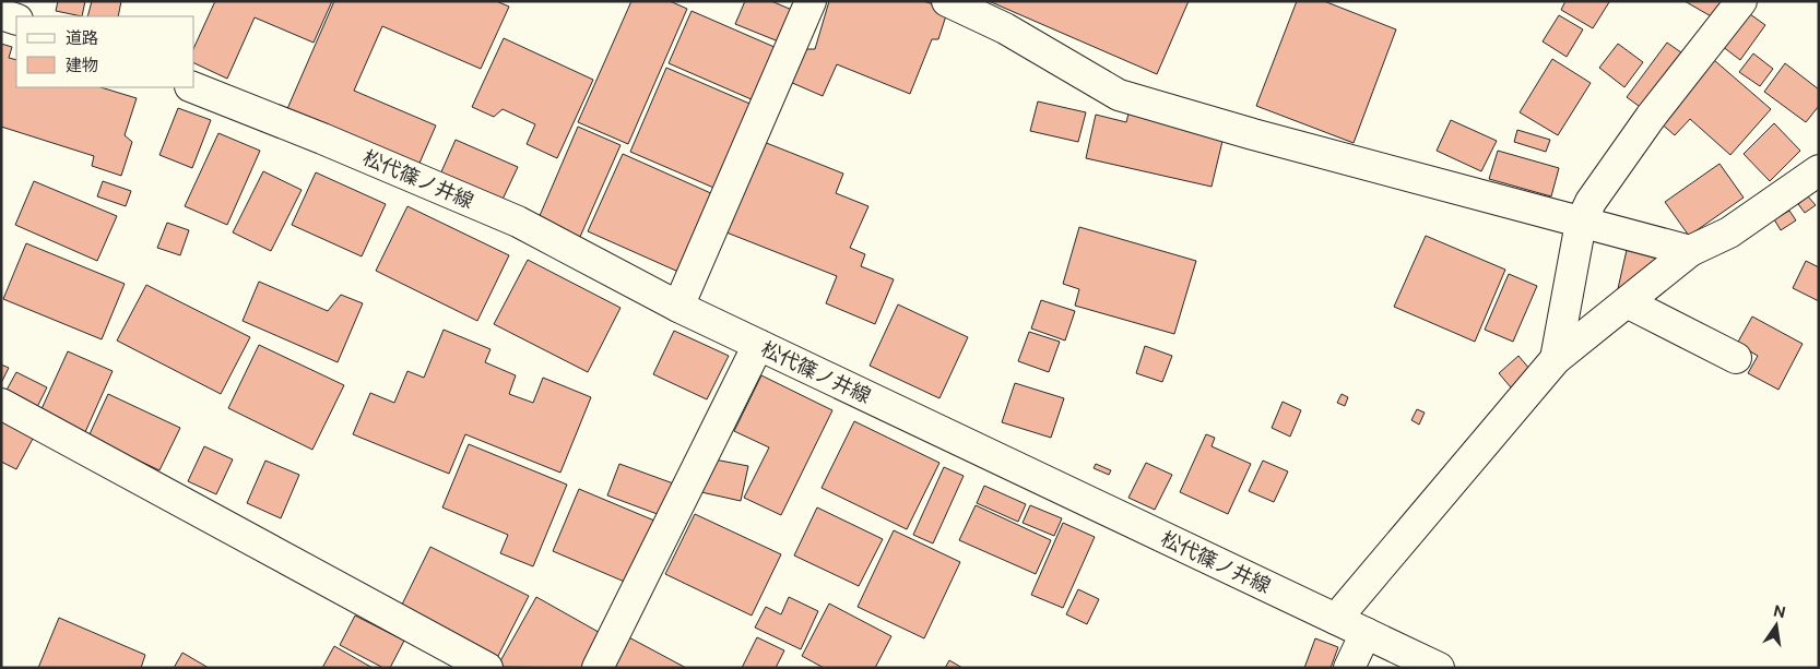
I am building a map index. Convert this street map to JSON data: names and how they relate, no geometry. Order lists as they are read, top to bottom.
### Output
{
  "streets": {
    "street": ["松代篠ノ井線"]
  },
  "legend": ["道路", "建物"],
  "north": "top"
}
